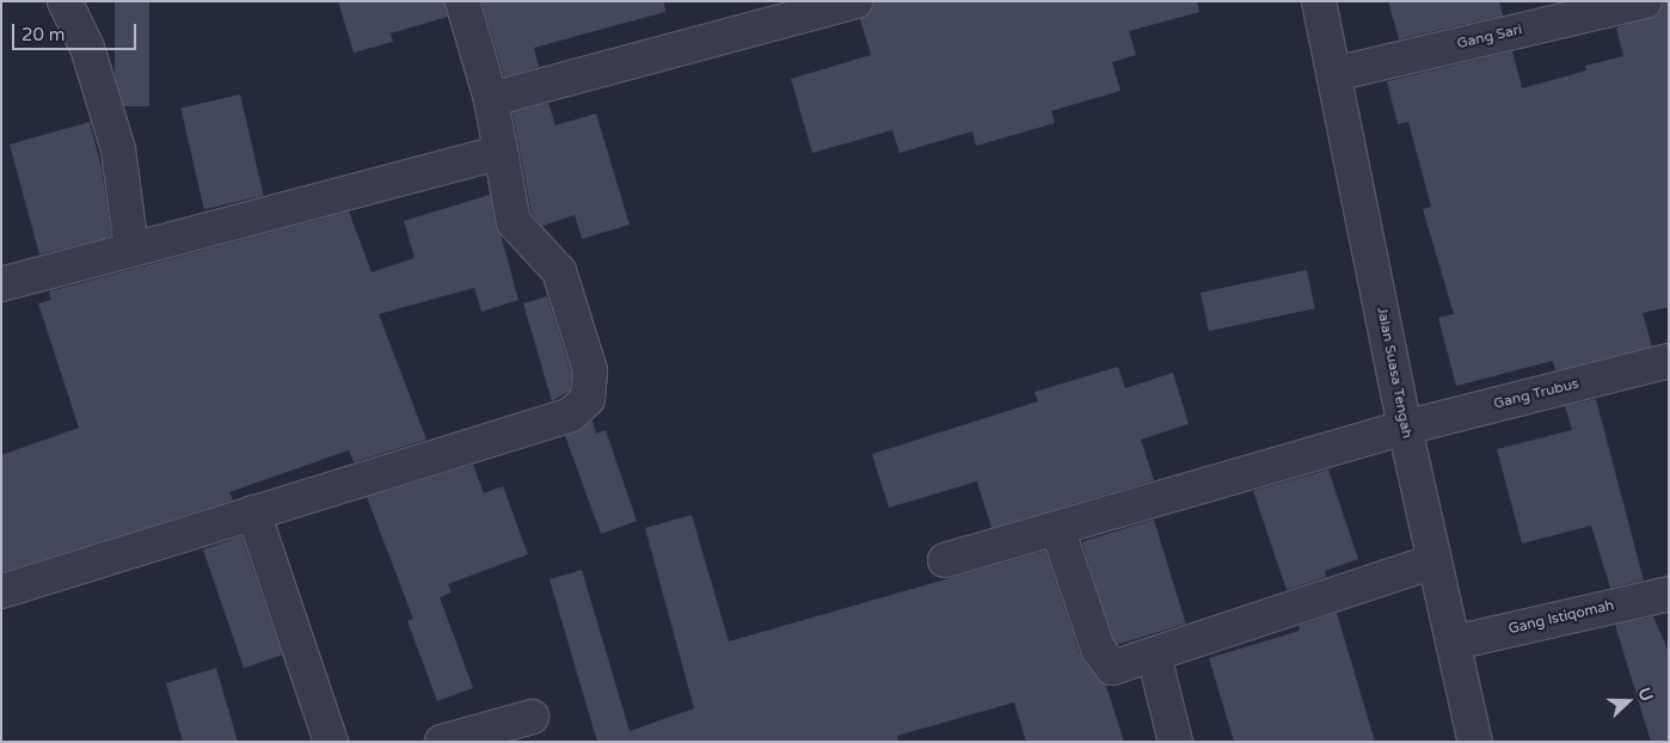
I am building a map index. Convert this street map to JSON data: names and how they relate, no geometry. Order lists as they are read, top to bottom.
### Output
{
  "streets": {
    "street": [
      "Gang Sari",
      "Jalan Suasa Tengah",
      "Gang Trubus",
      "Gang Istiqomah"
    ]
  },
  "crossings": [
    ["Gang Sari", "Jalan Suasa Tengah"],
    ["Jalan Suasa Tengah", "Gang Trubus"],
    ["Jalan Suasa Tengah", "Gang Istiqomah"]
  ],
  "scale_bar": "20 m",
  "north": "right"
}
